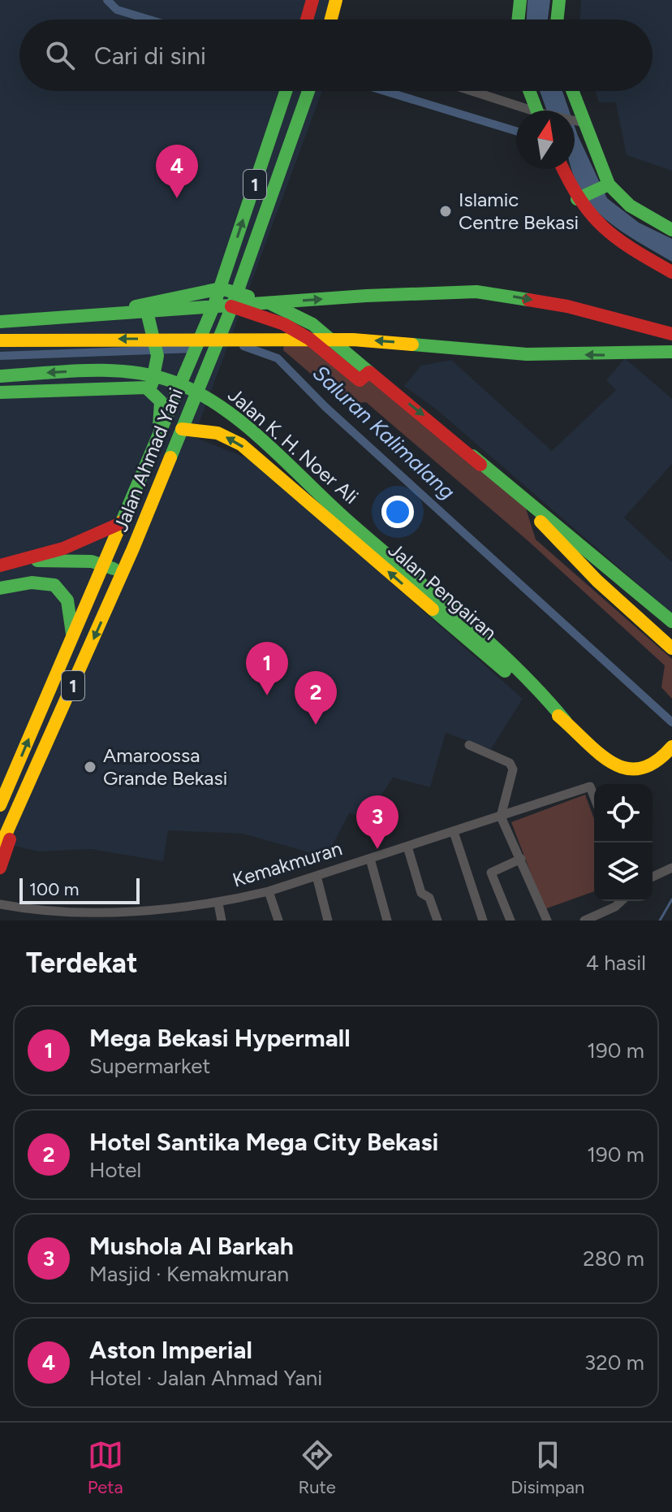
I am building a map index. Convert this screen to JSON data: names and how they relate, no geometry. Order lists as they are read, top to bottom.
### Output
{
  "streets": {
    "main road": [
      "1",
      "Jalan K. H. Noer Ali",
      "Jalan Ahmad Yani",
      "Jalan Pengairan"
    ],
    "street": ["Kemakmuran"]
  },
  "crossings": [
    ["Jalan K. H. Noer Ali", "Jalan Pengairan"],
    ["Jalan Ahmad Yani", "Jalan Pengairan"]
  ],
  "one_way": ["Jalan K. H. Noer Ali", "Jalan Pengairan"],
  "water": ["Saluran Kalimalang"],
  "places": ["Islamic Centre Bekasi", "Amaroossa Grande Bekasi"],
  "scale_bar": "100 m",
  "north": "top",
  "page": {
    "search": "Cari di sini",
    "pins": [
      "4",
      "1",
      "2",
      "3"
    ],
    "scale": "100 m",
    "heading": ["Terdekat", "4 hasil"],
    "list": [
      {
        "mark": "1",
        "name": "Mega Bekasi Hypermall",
        "note": "Supermarket",
        "value": "190 m"
      },
      {
        "mark": "2",
        "name": "Hotel Santika Mega City Bekasi",
        "note": "Hotel",
        "value": "190 m"
      },
      {
        "mark": "3",
        "name": "Mushola Al Barkah",
        "note": "Masjid · Kemakmuran",
        "value": "280 m"
      },
      {
        "mark": "4",
        "name": "Aston Imperial",
        "note": "Hotel · Jalan Ahmad Yani",
        "value": "320 m"
      }
    ],
    "nav": ["Peta", "Rute", "Disimpan"]
  }
}
